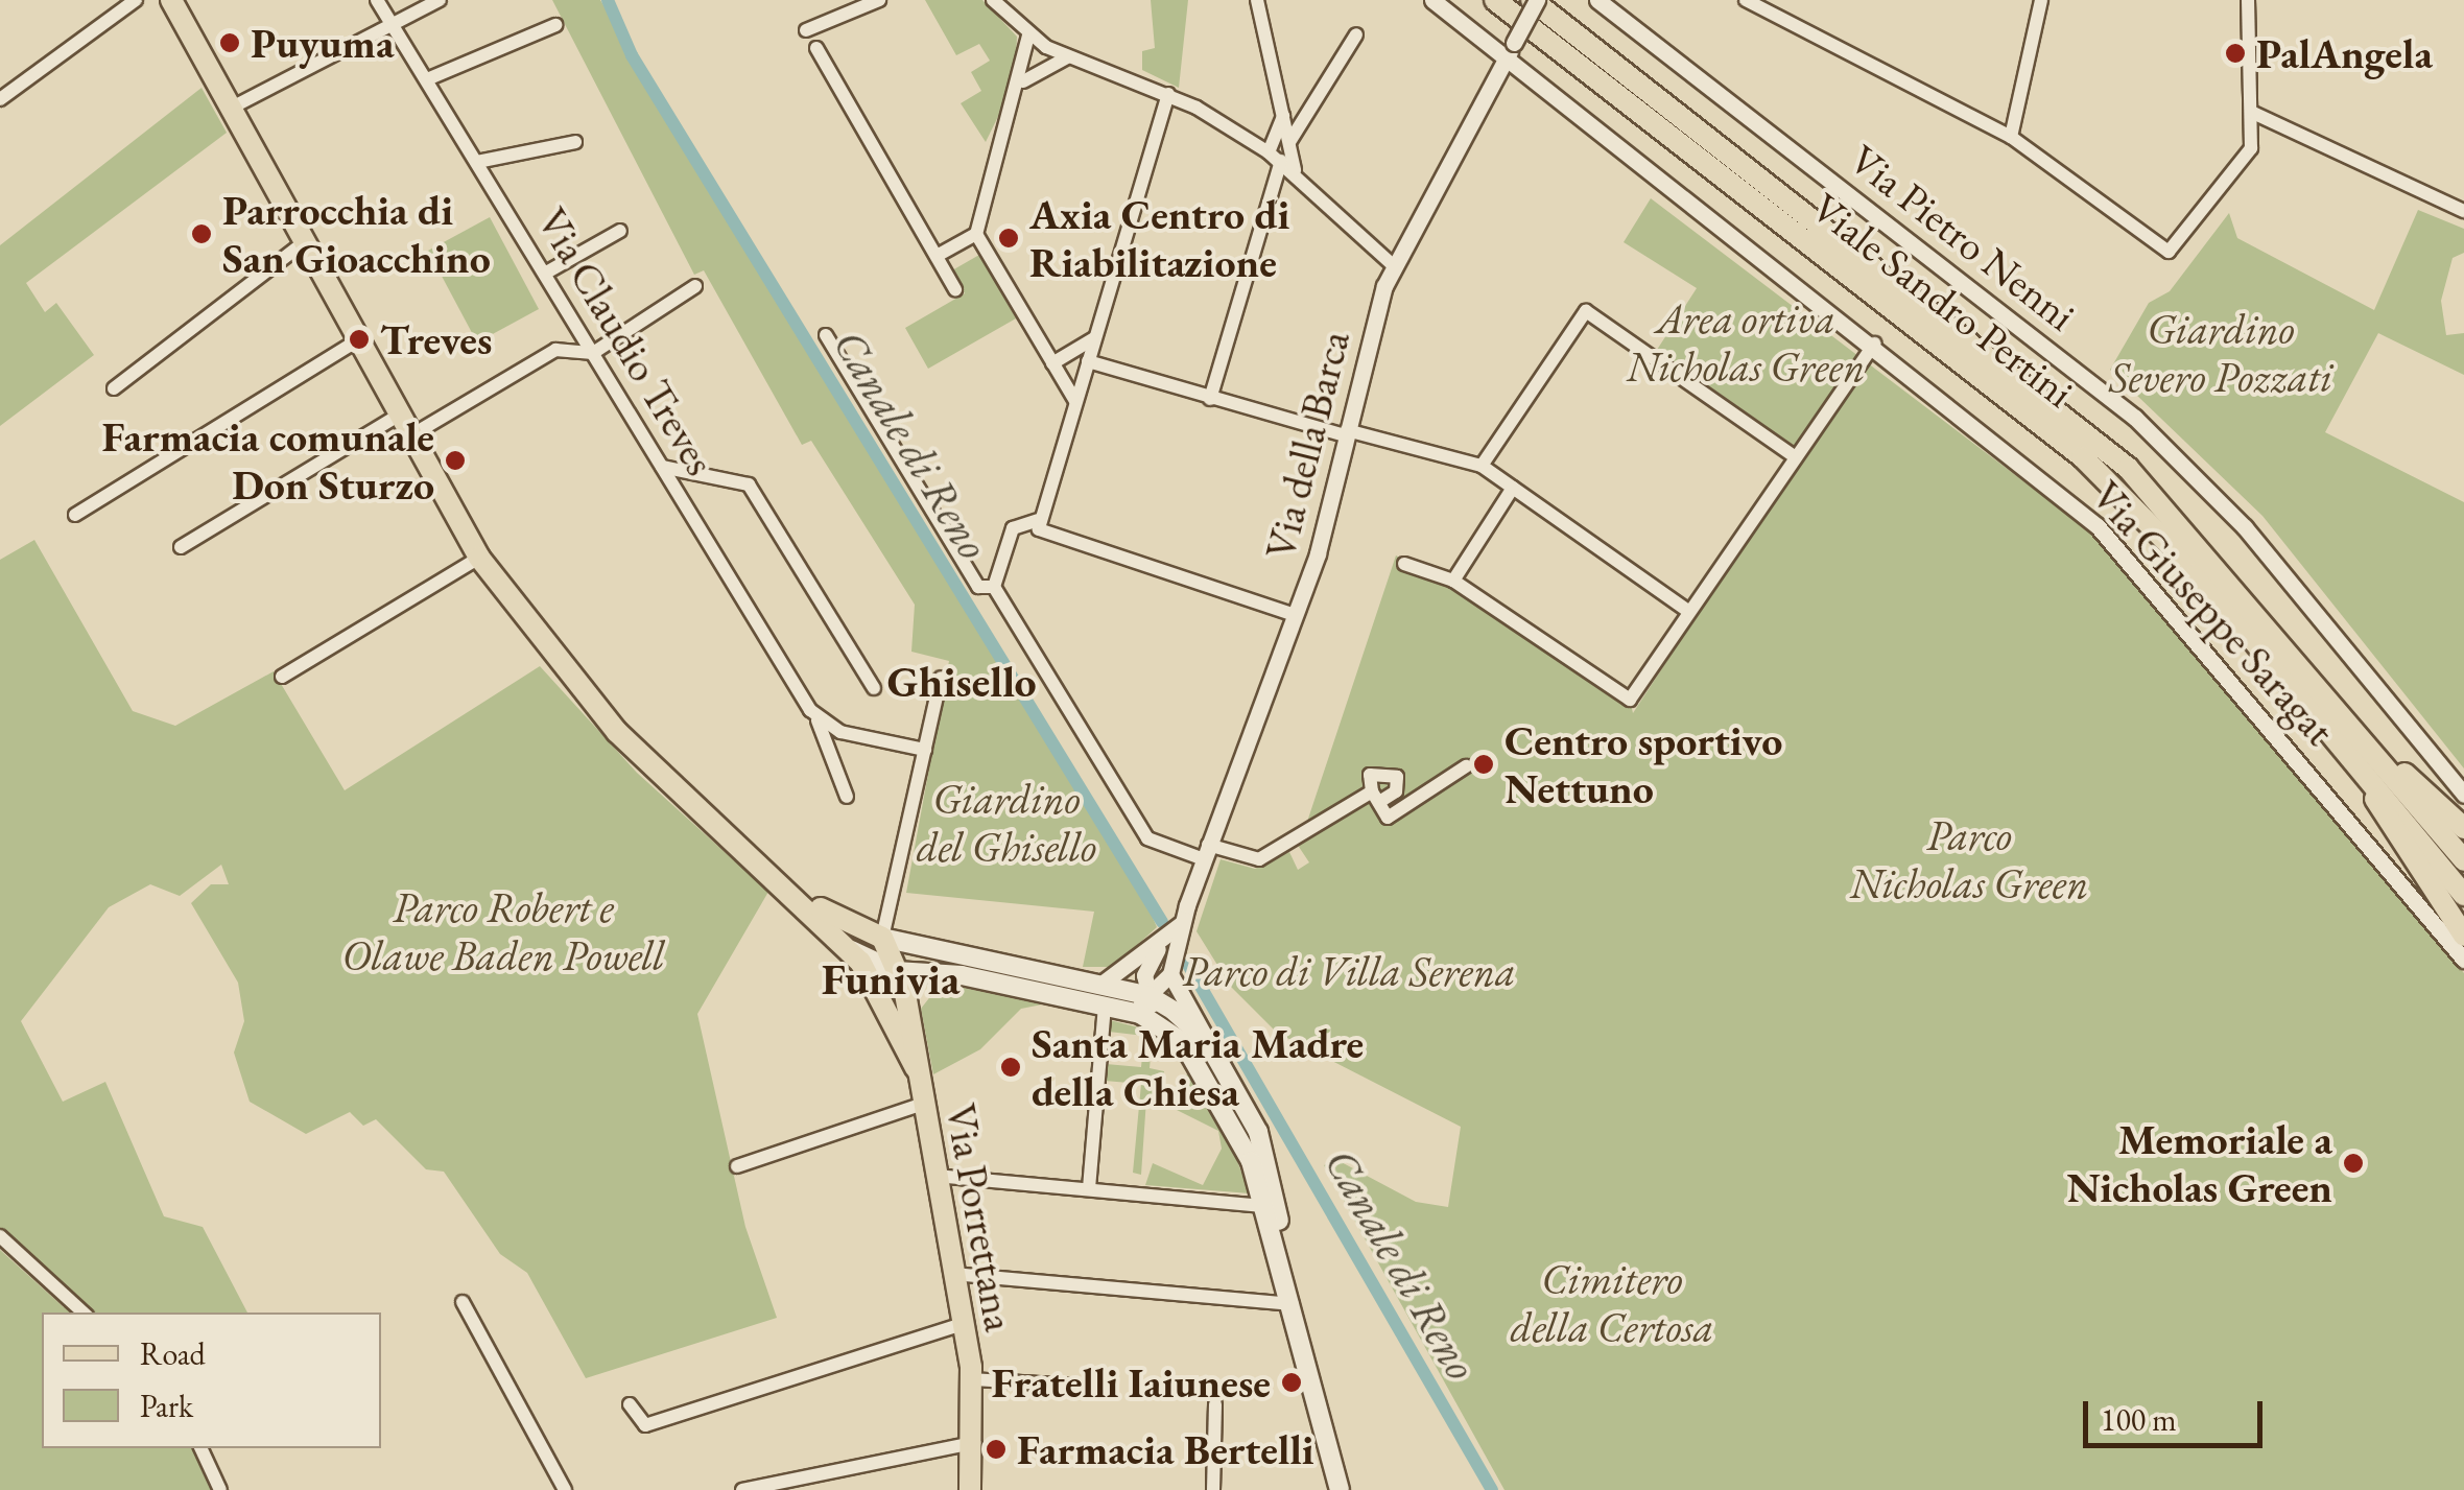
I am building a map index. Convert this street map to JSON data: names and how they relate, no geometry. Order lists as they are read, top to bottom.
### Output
{
  "streets": {
    "main road": ["Viale Sandro Pertini", "Via Porrettana"],
    "street": [
      "Via Pietro Nenni",
      "Via Claudio Treves",
      "Via della Barca",
      "Via Giuseppe Saragat"
    ]
  },
  "crossings": [
    ["Viale Sandro Pertini", "Via della Barca"],
    ["Via della Barca", "Via Giuseppe Saragat"]
  ],
  "districts": ["Ghisello", "Funivia"],
  "water": ["Canale di Reno"],
  "parks": [
    "Area ortiva Nicholas Green",
    "Giardino Severo Pozzati",
    "Giardino del Ghisello",
    "Parco Nicholas Green",
    "Parco Robert e Olawe Baden Powell",
    "Parco di Villa Serena",
    "Cimitero della Certosa"
  ],
  "places": [
    "Puyuma",
    "PalAngela",
    "Parrocchia di San Gioacchino",
    "Axia Centro di Riabilitazione",
    "Treves",
    "Farmacia comunale Don Sturzo",
    "Centro sportivo Nettuno",
    "Santa Maria Madre della Chiesa",
    "Memoriale a Nicholas Green",
    "Fratelli Iaiunese",
    "Farmacia Bertelli"
  ],
  "legend": ["Road", "Park"],
  "scale_bar": "100 m"
}
